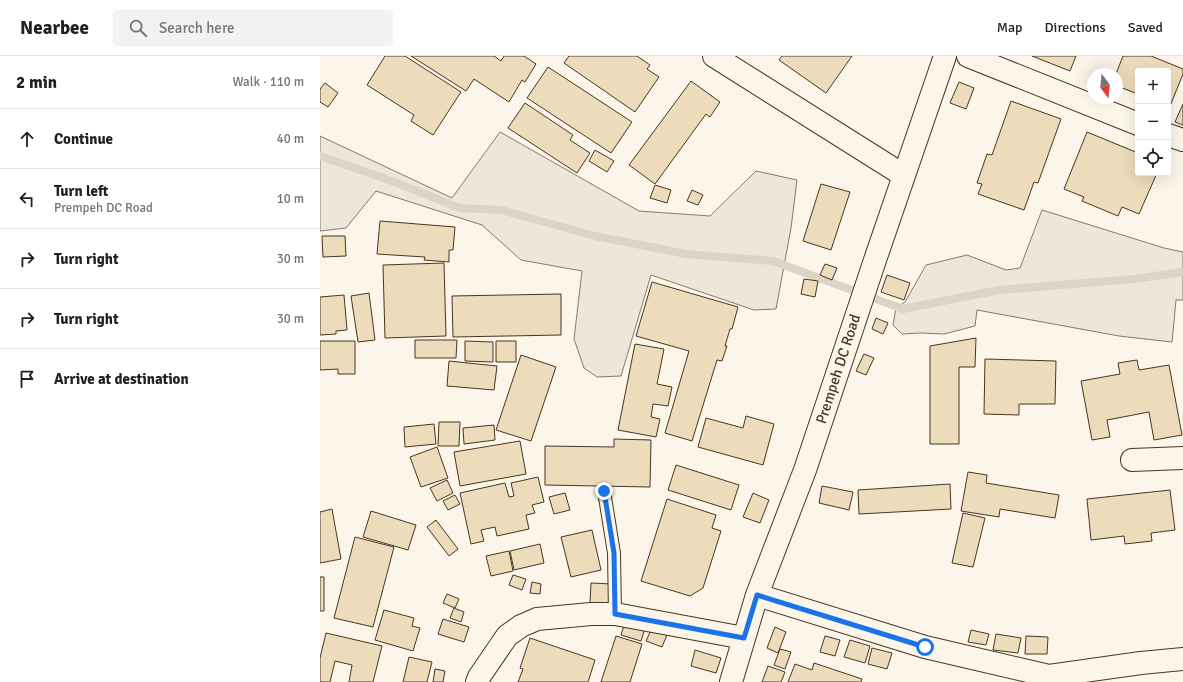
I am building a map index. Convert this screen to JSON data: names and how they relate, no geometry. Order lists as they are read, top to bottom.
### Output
{
  "streets": {
    "street": ["Prempeh DC Road"]
  },
  "north": "bottom",
  "page": {
    "header": "Nearbee",
    "search": "Search here",
    "nav": ["Map", "Directions", "Saved"],
    "heading": ["2 min", "Walk · 110 m"],
    "map_buttons": ["+", "−"],
    "list": [
      ["Continue", "40 m"],
      ["Turn left", "Prempeh DC Road", "10 m"],
      ["Turn right", "30 m"],
      ["Turn right", "30 m"],
      "Arrive at destination"
    ]
  }
}
